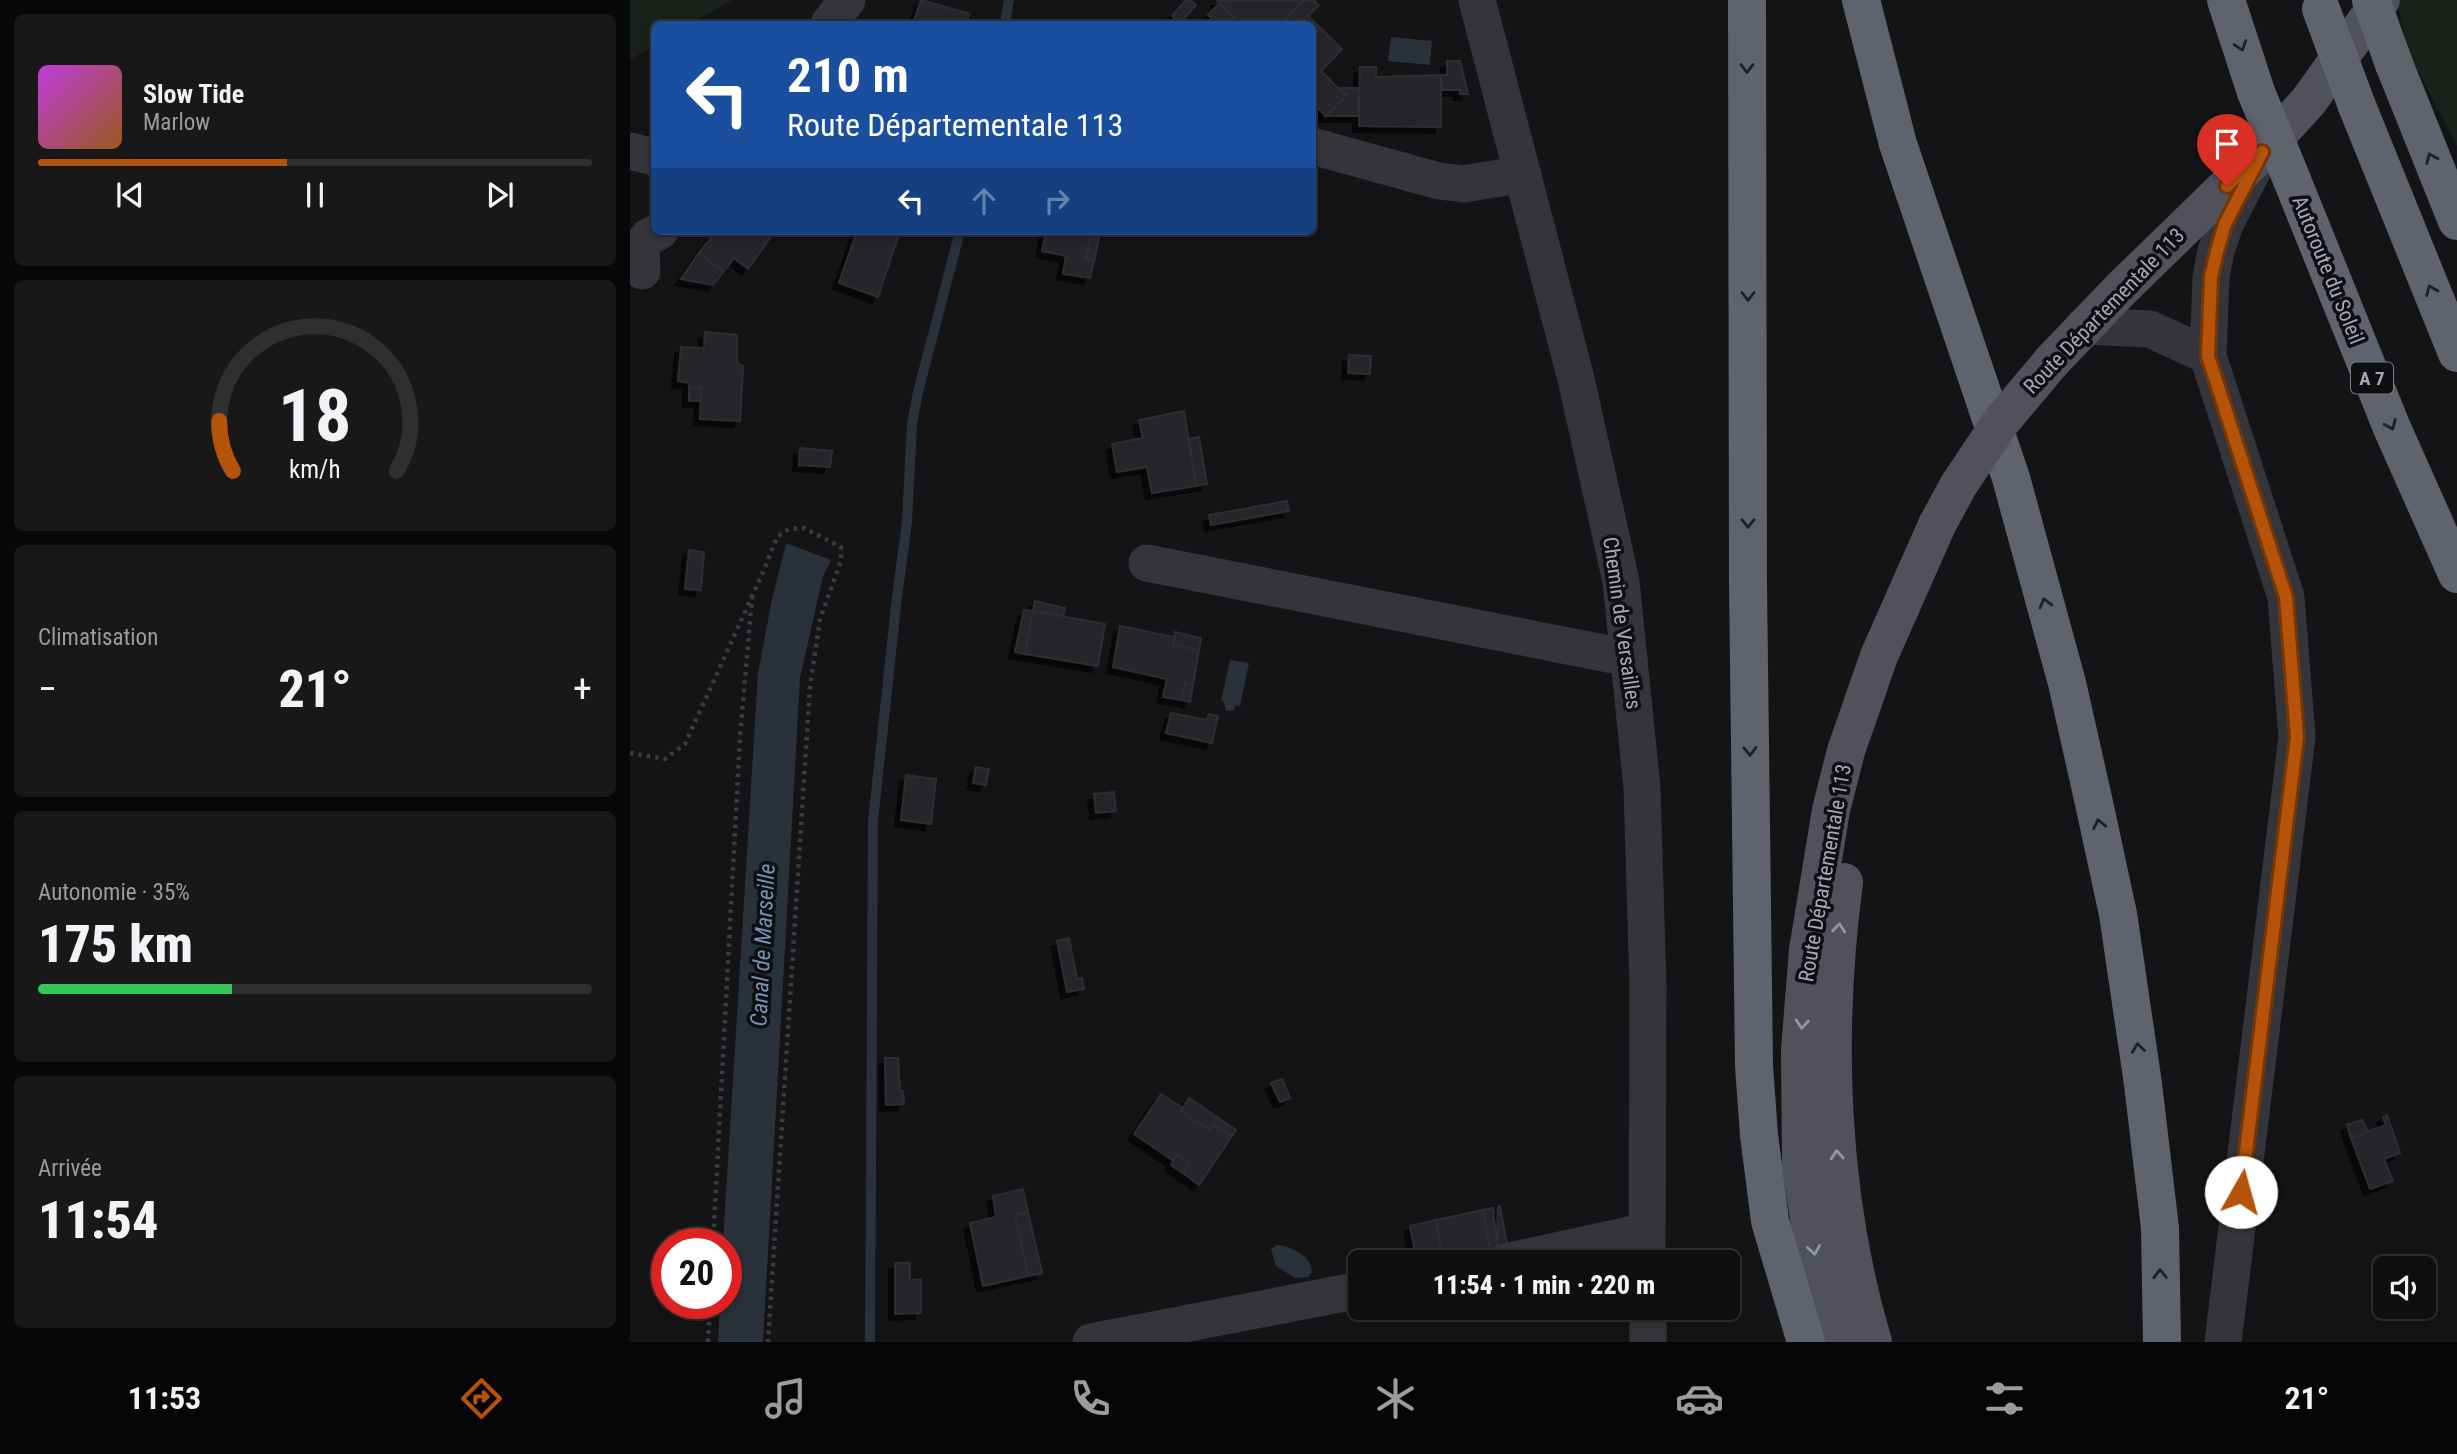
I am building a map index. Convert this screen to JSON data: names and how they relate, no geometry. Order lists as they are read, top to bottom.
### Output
{
  "streets": {
    "highway": ["Autoroute du Soleil", "A 7"],
    "main road": ["Route Départementale 113"],
    "street": ["Chemin de Versailles"]
  },
  "water": ["Canal de Marseille"],
  "page": {
    "turn": ["210 m", "Route Départementale 113"],
    "song": ["Slow Tide", "Marlow"],
    "tile": [
      "Climatisation",
      ["Autonomie · 35%", "175 km"],
      ["Arrivée", "11:54"]
    ],
    "heat": ["−", "21°", "+"],
    "limit": "20",
    "trip": "11:54 · 1 min · 220 m",
    "tabs": ["11:53", "21°"],
    "gauge": ["18", "km/h"]
  }
}
